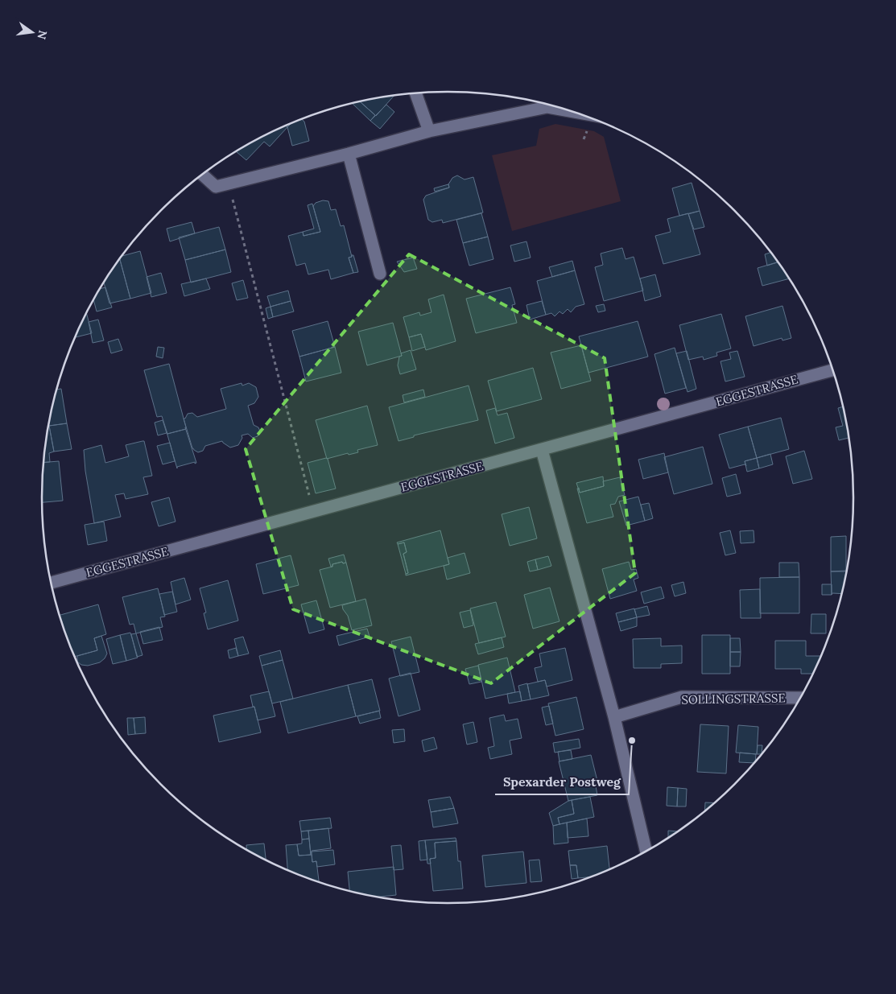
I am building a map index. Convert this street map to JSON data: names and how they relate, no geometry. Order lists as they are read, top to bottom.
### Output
{
  "streets": {
    "street": ["EGGESTRASSE", "SOLLINGSTRASSE"]
  },
  "places": ["Spexarder Postweg"],
  "north": "right"
}
